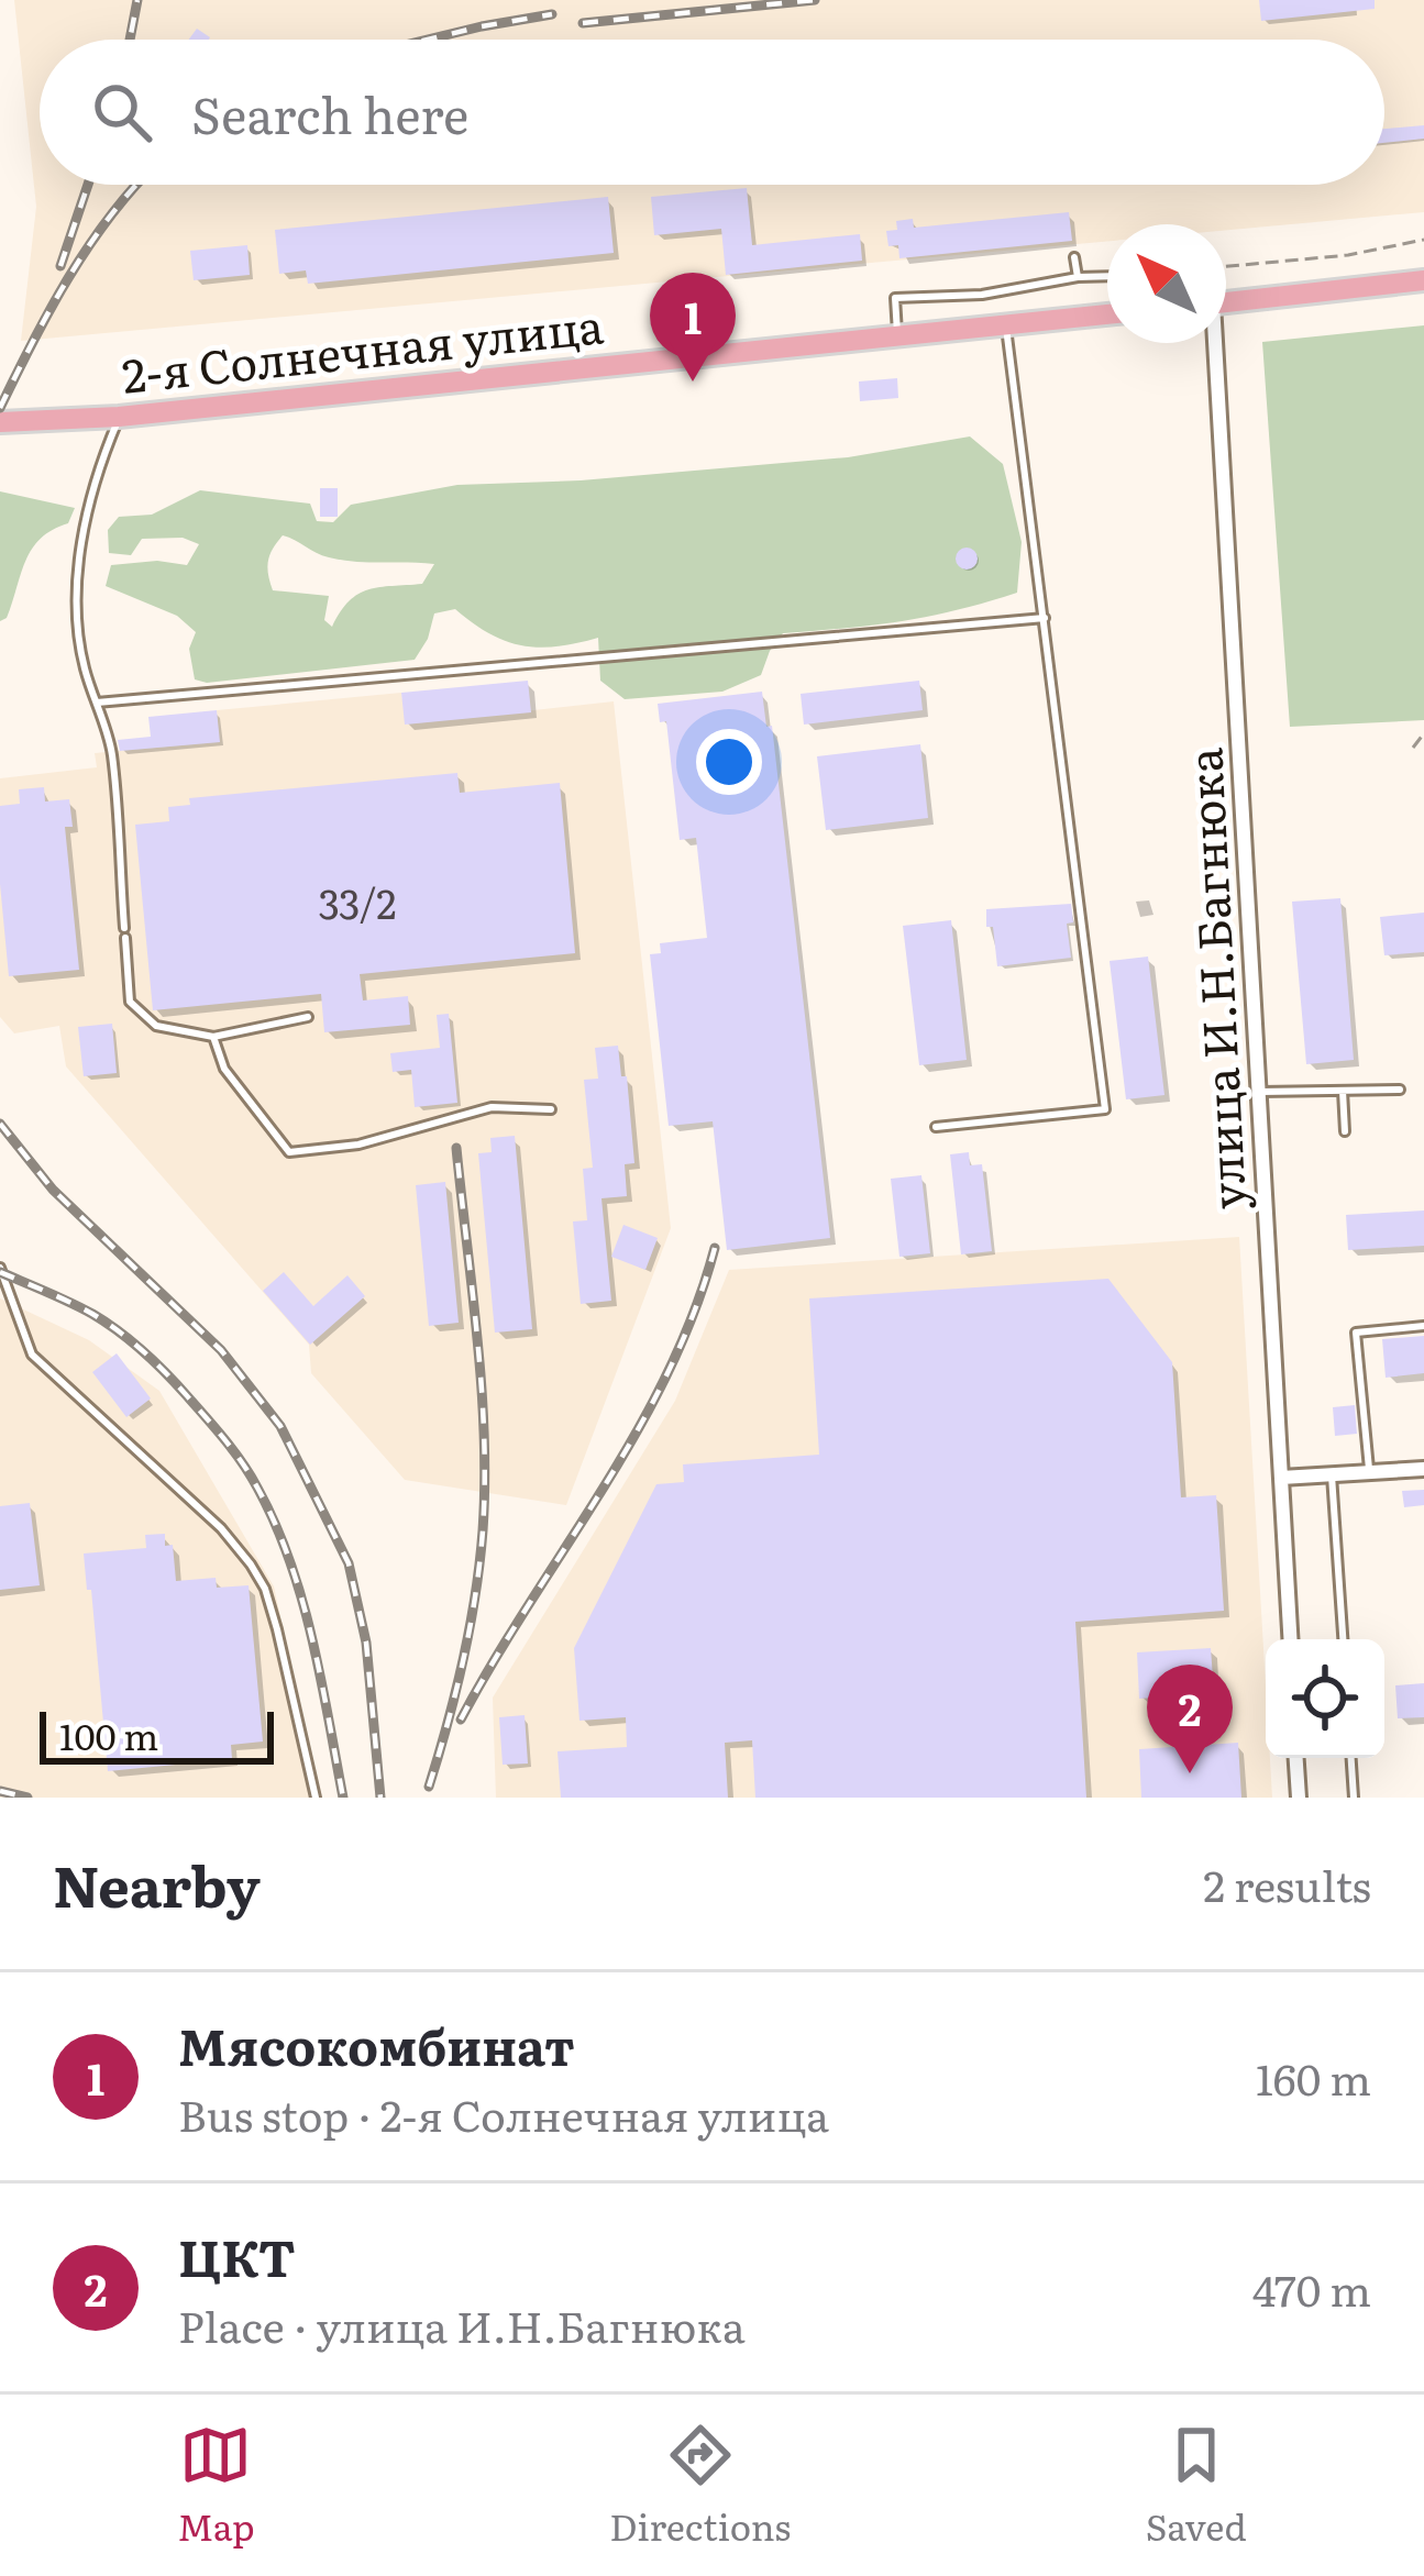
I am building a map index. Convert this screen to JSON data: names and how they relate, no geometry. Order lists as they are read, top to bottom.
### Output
{
  "streets": {
    "main road": ["2-я Солнечная улица"],
    "street": ["улица И.Н.Багнюка"]
  },
  "house_numbers": ["33/2"],
  "scale_bar": "100 m",
  "north": "top left",
  "page": {
    "search": "Search here",
    "pins": ["1", "2"],
    "scale": "100 m",
    "heading": ["Nearby", "2 results"],
    "list": [
      {
        "mark": "1",
        "name": "Мясокомбинат",
        "note": "Bus stop · 2-я Солнечная улица",
        "value": "160 m"
      },
      {
        "mark": "2",
        "name": "ЦКТ",
        "note": "Place · улица И.Н.Багнюка",
        "value": "470 m"
      }
    ],
    "nav": ["Map", "Directions", "Saved"]
  }
}
